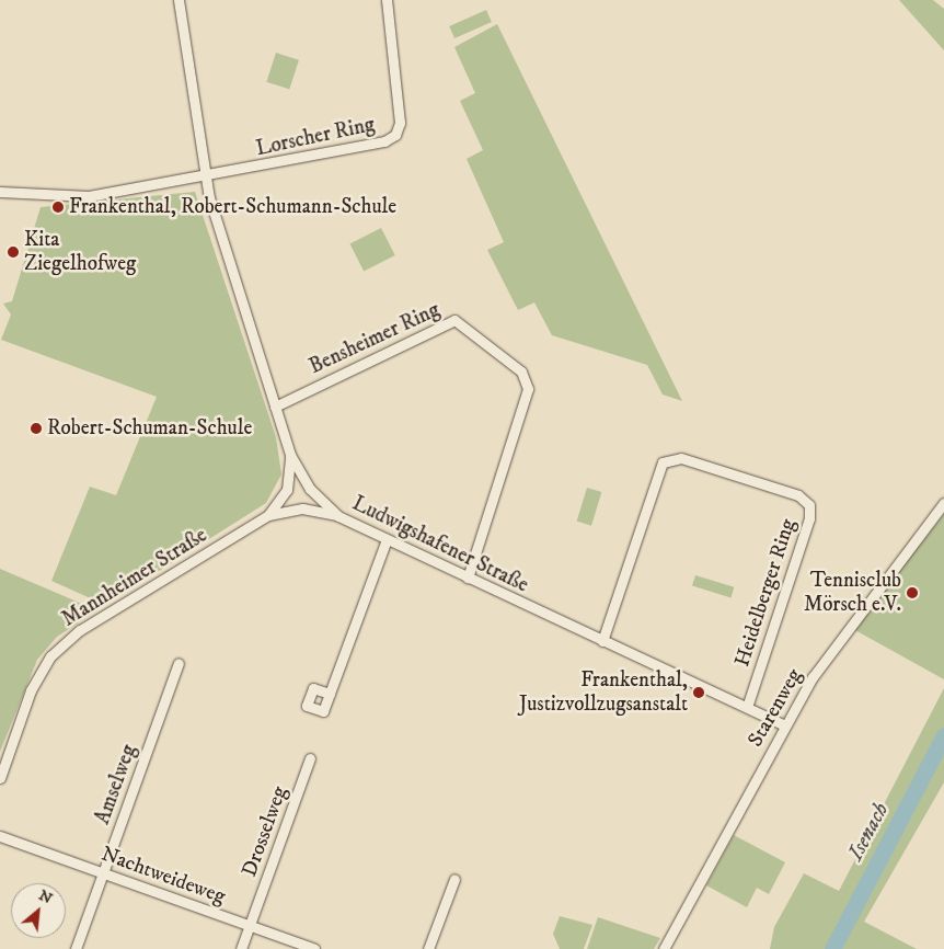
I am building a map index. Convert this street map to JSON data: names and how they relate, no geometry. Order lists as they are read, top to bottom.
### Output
{
  "streets": {
    "street": [
      "Lorscher Ring",
      "Bensheimer Ring",
      "Ludwigshafener Straße",
      "Mannheimer Straße",
      "Heidelberger Ring",
      "Starenweg",
      "Amselweg",
      "Drosselweg",
      "Nachtweideweg"
    ]
  },
  "crossings": [
    ["Lorscher Ring", "Ludwigshafener Straße"],
    ["Bensheimer Ring", "Ludwigshafener Straße"],
    ["Ludwigshafener Straße", "Mannheimer Straße"],
    ["Ludwigshafener Straße", "Heidelberger Ring"],
    ["Ludwigshafener Straße", "Starenweg"],
    ["Amselweg", "Nachtweideweg"],
    ["Drosselweg", "Nachtweideweg"]
  ],
  "water": ["Isenach"],
  "places": [
    "Frankenthal, Robert-Schumann-Schule",
    "Kita Ziegelhofweg",
    "Robert-Schuman-Schule",
    "Tennisclub Mörsch e.V.",
    "Frankenthal, Justizvollzugsanstalt"
  ],
  "north": "top right"
}
